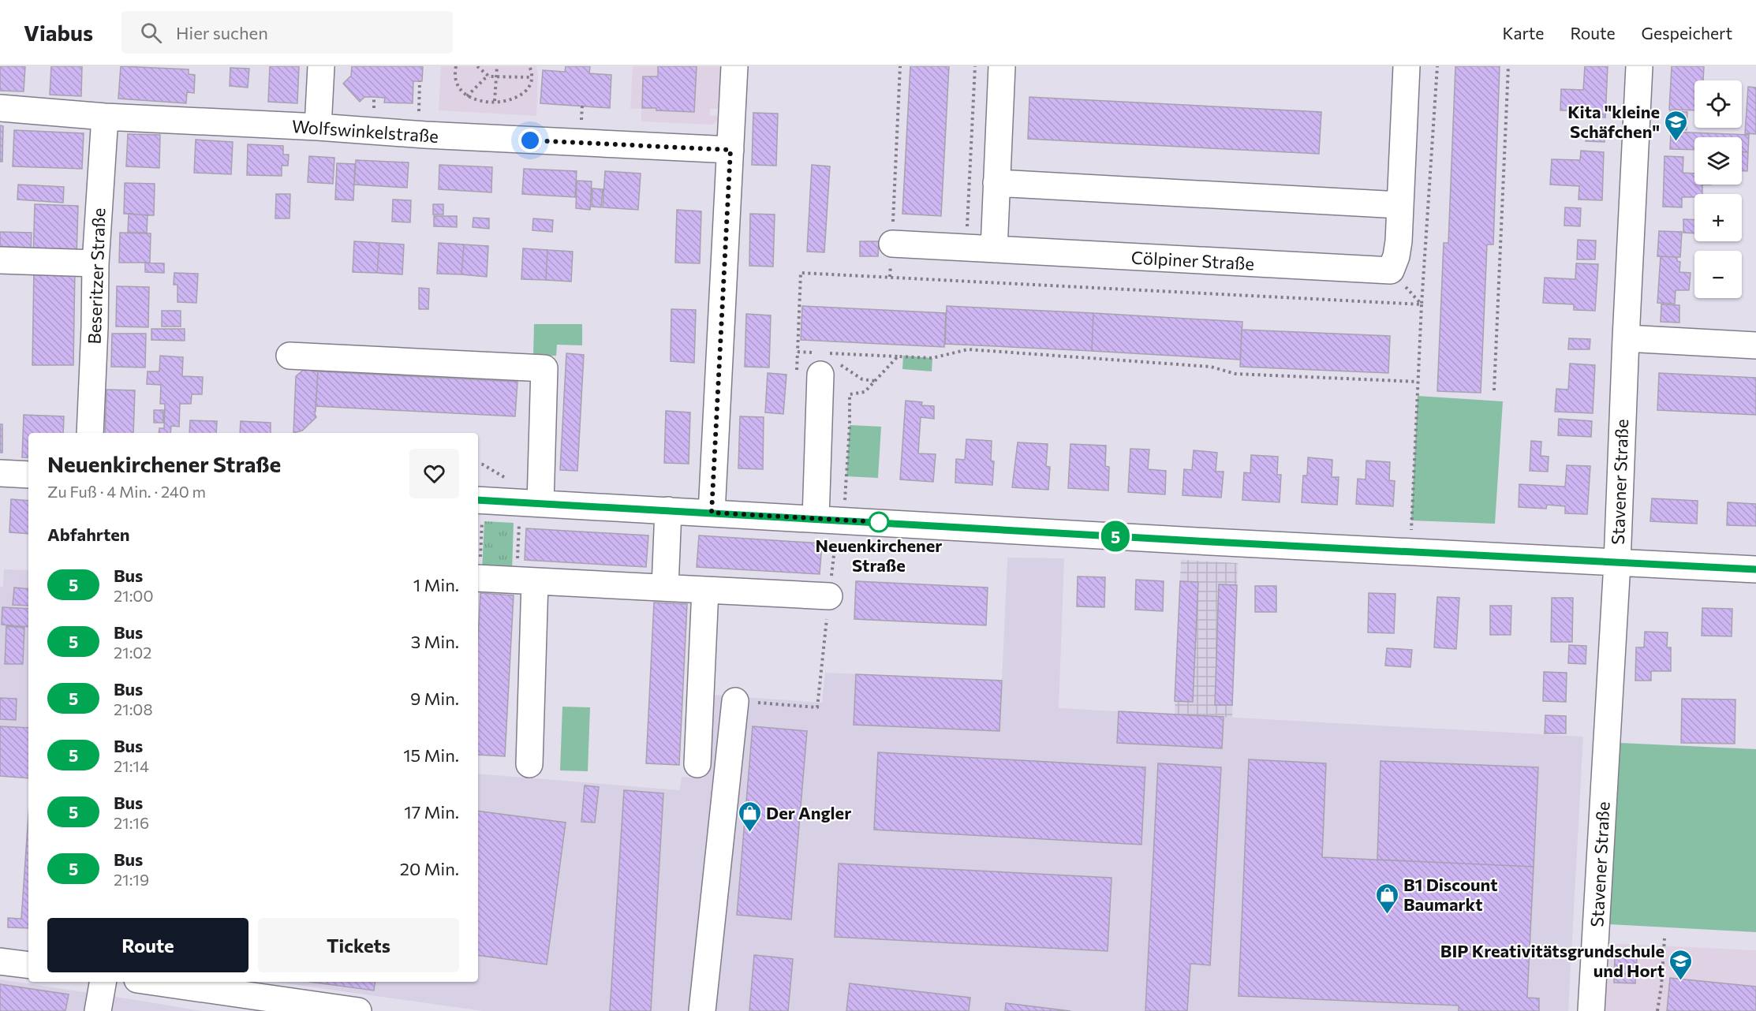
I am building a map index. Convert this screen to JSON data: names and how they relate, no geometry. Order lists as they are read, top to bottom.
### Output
{
  "streets": {
    "street": [
      "Wolfswinkelstraße",
      "Cölpiner Straße",
      "Beseritzer Straße",
      "Stavener Straße"
    ]
  },
  "crossings": [
    ["Wolfswinkelstraße", "Beseritzer Straße"]
  ],
  "places": {
    "school or university": ["Kita \"kleine Schäfchen\"", "BIP Kreativitätsgrundschule und Hort"],
    "other": ["Neuenkirchener Straße"],
    "shop": ["Der Angler", "B1 Discount Baumarkt"]
  },
  "lines": ["bus line 5"],
  "page": {
    "header": "Viabus",
    "search": "Hier suchen",
    "nav": ["Karte", "Route", "Gespeichert"],
    "on_map": "5",
    "map_buttons": ["+", "−"],
    "heading": [
      ["Neuenkirchener Straße", "Zu Fuß · 4 Min. · 240 m"],
      "Abfahrten"
    ],
    "list": [
      {
        "mark": "5",
        "name": "Bus",
        "note": "21:00",
        "value": "1 Min."
      },
      {
        "mark": "5",
        "name": "Bus",
        "note": "21:02",
        "value": "3 Min."
      },
      {
        "mark": "5",
        "name": "Bus",
        "note": "21:08",
        "value": "9 Min."
      },
      {
        "mark": "5",
        "name": "Bus",
        "note": "21:14",
        "value": "15 Min."
      },
      {
        "mark": "5",
        "name": "Bus",
        "note": "21:16",
        "value": "17 Min."
      },
      {
        "mark": "5",
        "name": "Bus",
        "note": "21:19",
        "value": "20 Min."
      }
    ],
    "buttons": ["Route", "Tickets"]
  }
}
